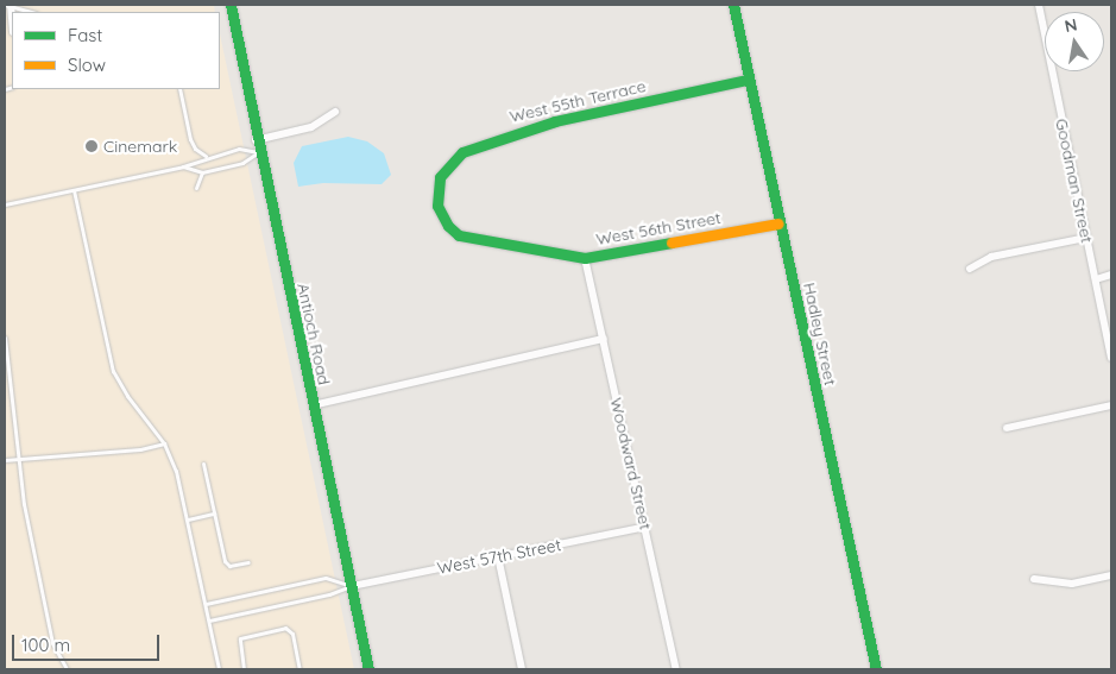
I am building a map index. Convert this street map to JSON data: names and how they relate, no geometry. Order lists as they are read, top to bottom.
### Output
{
  "streets": {
    "street": [
      "West 55th Terrace",
      "Goodman Street",
      "West 56th Street",
      "Antioch Road",
      "Hadley Street",
      "Woodward Street",
      "West 57th Street"
    ]
  },
  "crossings": [
    ["West 55th Terrace", "West 56th Street"],
    ["West 55th Terrace", "Hadley Street"],
    ["West 56th Street", "Hadley Street"],
    ["West 56th Street", "Woodward Street"],
    ["Antioch Road", "West 57th Street"],
    ["Woodward Street", "West 57th Street"]
  ],
  "places": ["Cinemark"],
  "legend": ["Fast", "Slow"],
  "scale_bar": "100 m",
  "north": "top"
}
